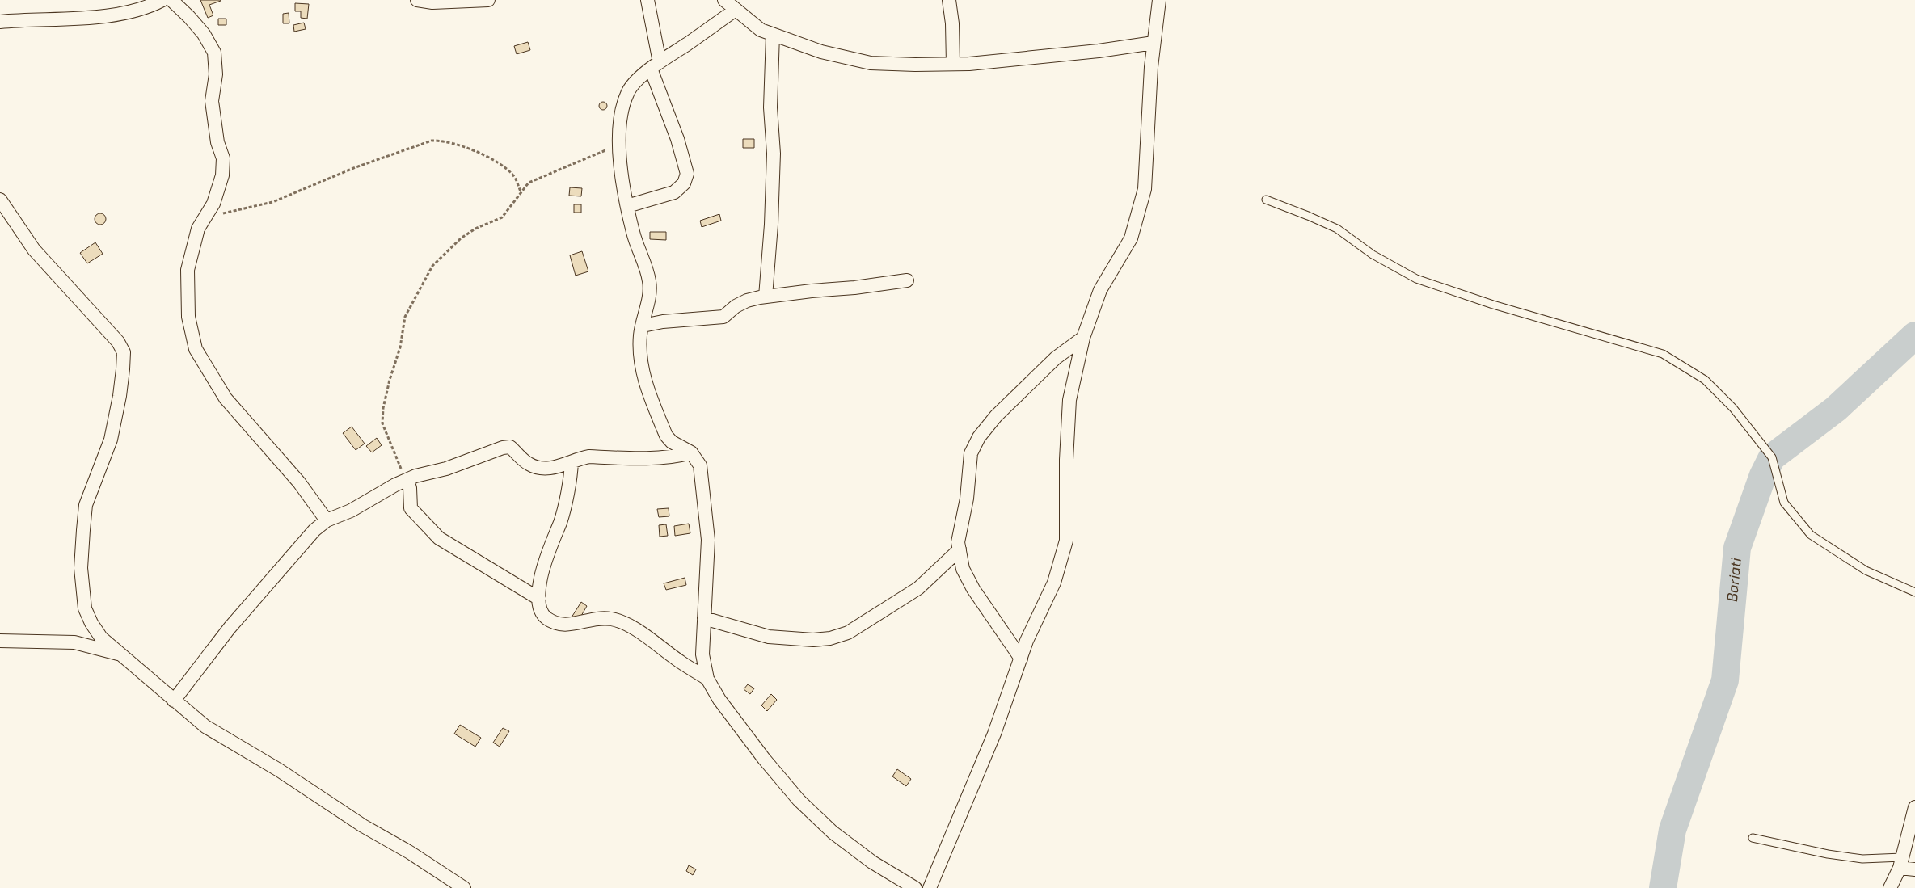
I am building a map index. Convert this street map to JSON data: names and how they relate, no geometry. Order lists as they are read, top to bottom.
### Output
{
  "water": ["Bariati"]
}
